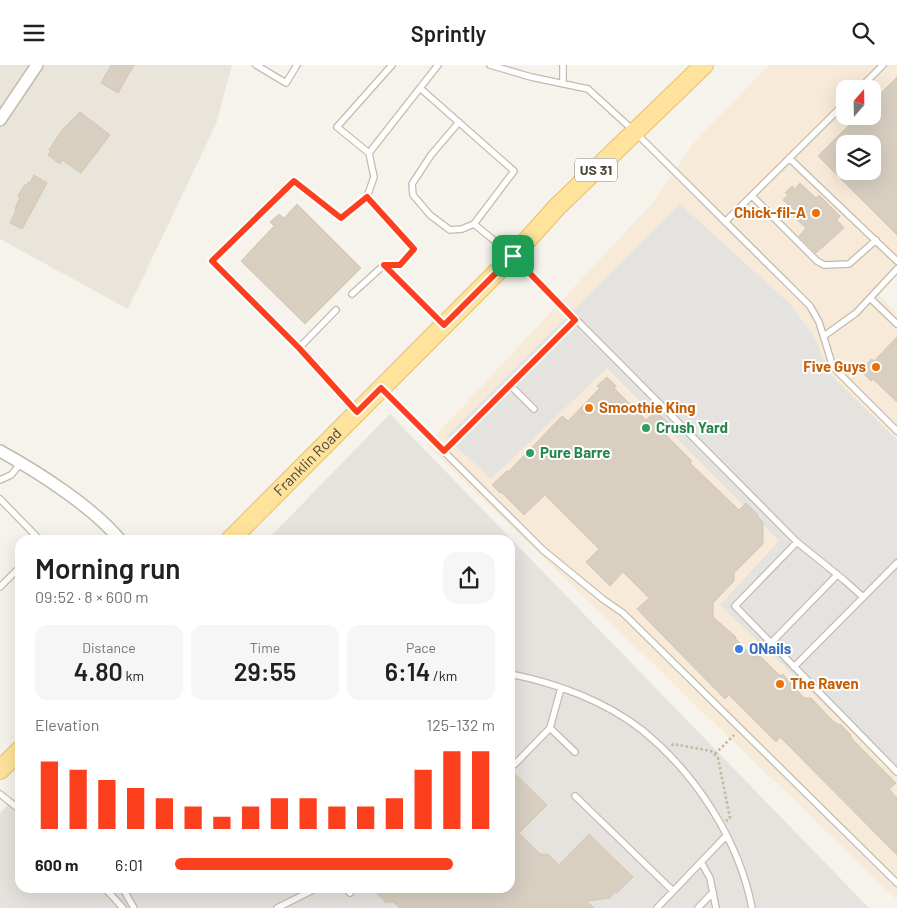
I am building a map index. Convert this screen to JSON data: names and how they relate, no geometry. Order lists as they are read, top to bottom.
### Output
{
  "streets": {
    "main road": ["US 31", "Franklin Road"]
  },
  "places": [
    "Chick-fil-A",
    "Five Guys",
    "Smoothie King",
    "Crush Yard",
    "Pure Barre",
    "ONails",
    "The Raven"
  ],
  "north": "top",
  "page": {
    "header": "Sprintly",
    "heading": ["Morning run", "09:52 · 8 × 600 m"],
    "stats": [
      ["Distance", "4.80 km"],
      ["Time", "29:55"],
      ["Pace", "6:14 /km"]
    ],
    "chart": ["Elevation", "125–132 m"],
    "list": [
      {
        "name": "600 m",
        "note": "6:01"
      }
    ]
  }
}
